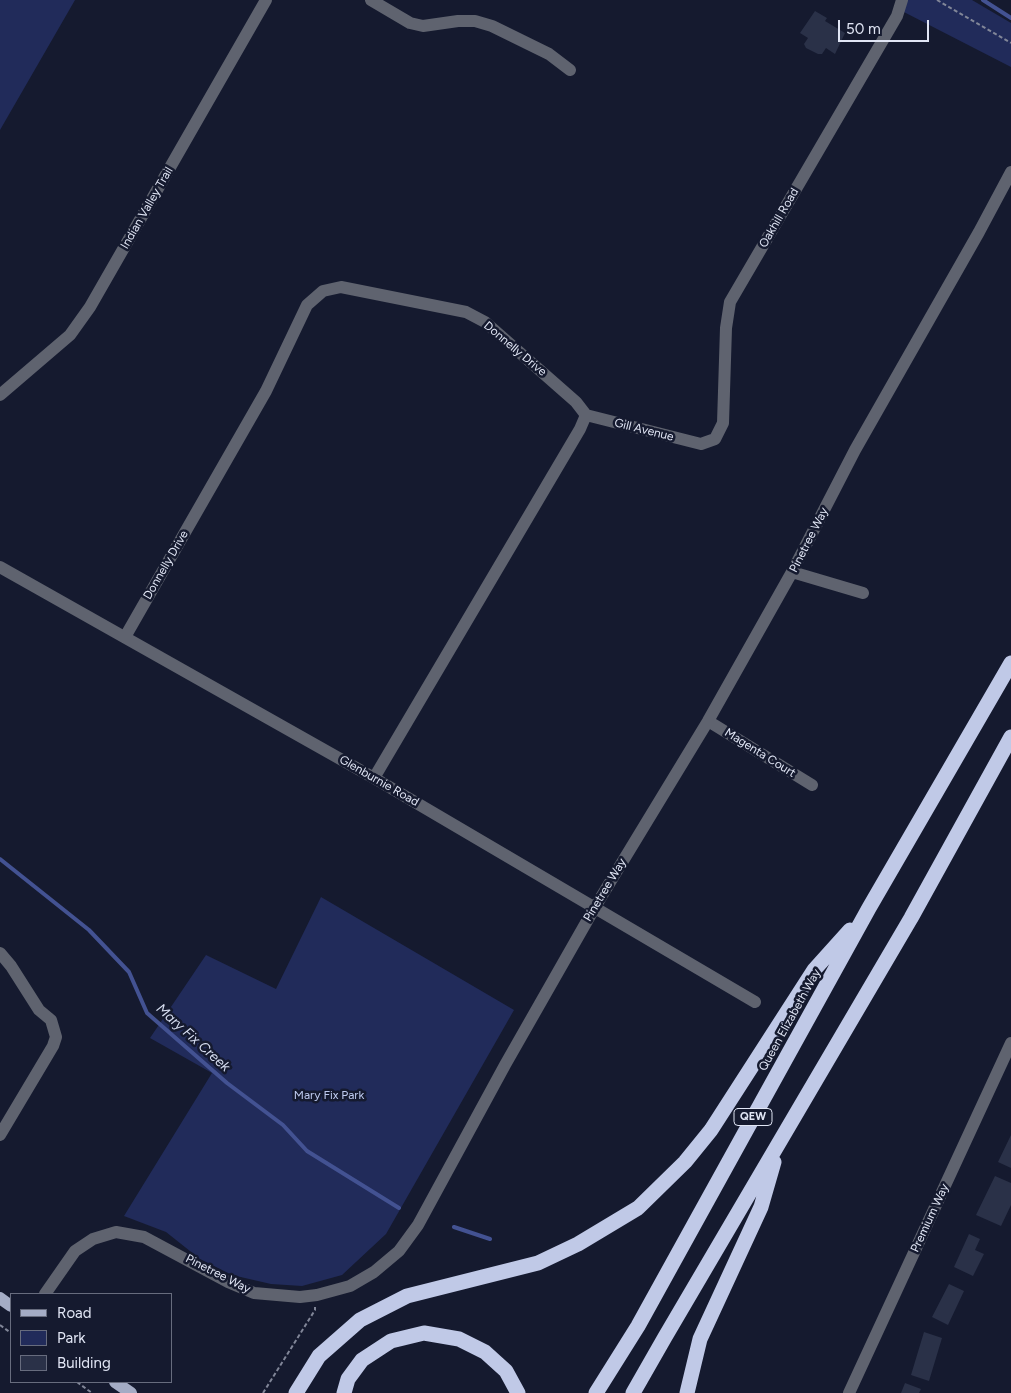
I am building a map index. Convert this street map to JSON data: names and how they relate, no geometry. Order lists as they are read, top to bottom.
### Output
{
  "streets": {
    "highway": ["Queen Elizabeth Way", "QEW"],
    "street": [
      "Indian Valley Trail",
      "Oakhill Road",
      "Donnelly Drive",
      "Gill Avenue",
      "Pinetree Way",
      "Magenta Court",
      "Glenburnie Road",
      "Premium Way"
    ]
  },
  "crossings": [
    ["Oakhill Road", "Gill Avenue"],
    ["Donnelly Drive", "Gill Avenue"],
    ["Donnelly Drive", "Glenburnie Road"],
    ["Pinetree Way", "Magenta Court"],
    ["Pinetree Way", "Glenburnie Road"]
  ],
  "water": ["Mary Fix Creek"],
  "parks": ["Mary Fix Park"],
  "legend": ["Road", "Park", "Building"],
  "scale_bar": "50 m"
}
